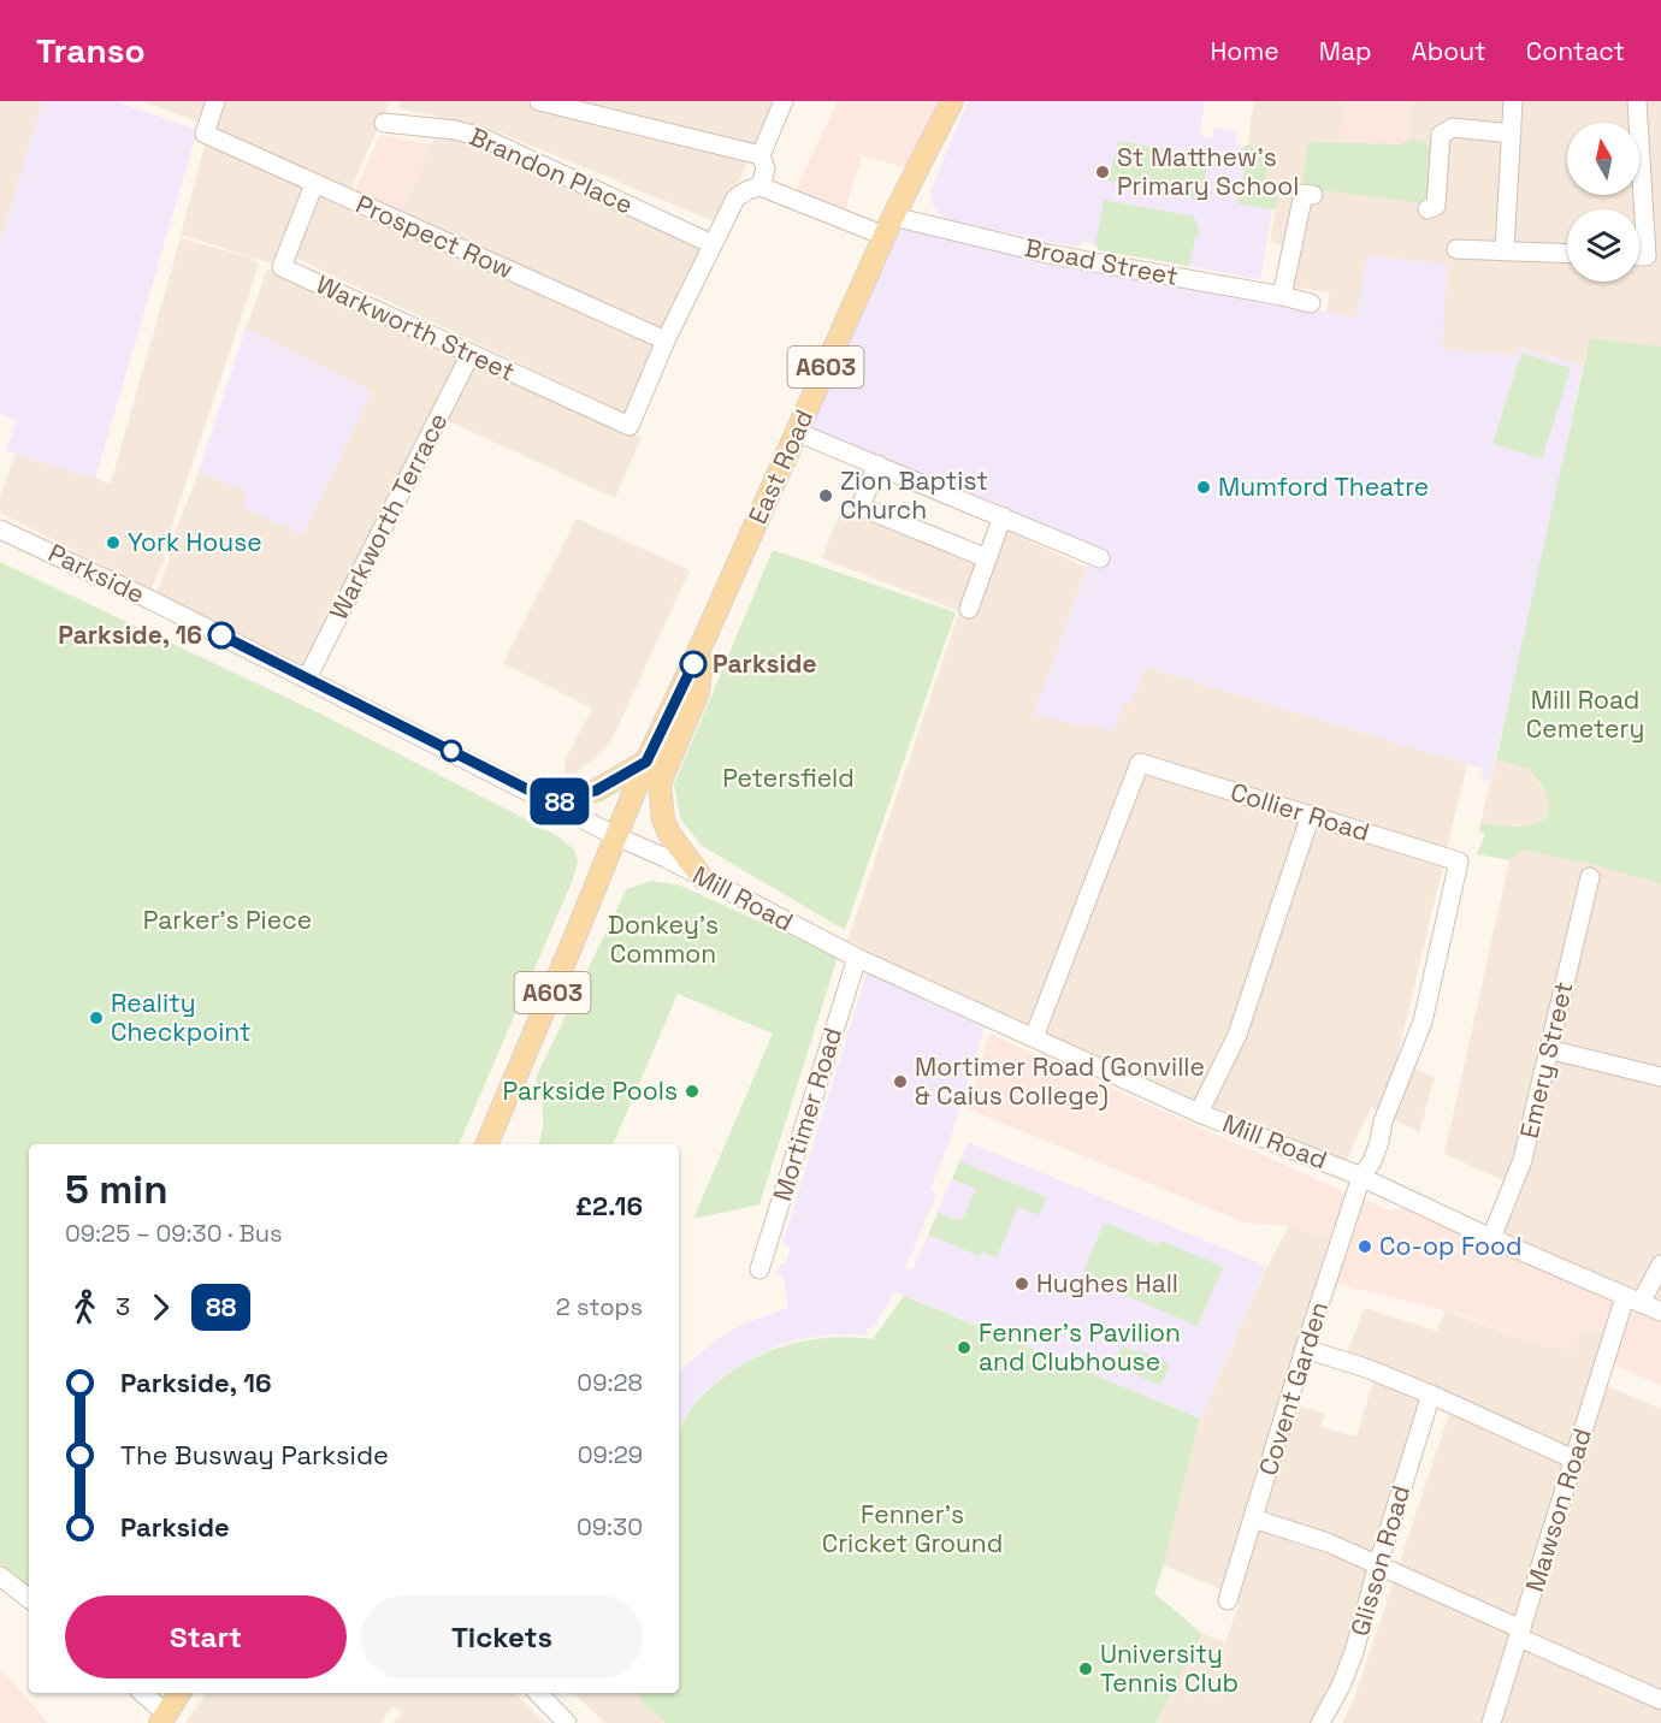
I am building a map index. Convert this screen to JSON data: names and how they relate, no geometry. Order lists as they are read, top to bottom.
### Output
{
  "streets": {
    "main road": ["A603", "East Road"],
    "street": [
      "Brandon Place",
      "Prospect Row",
      "Broad Street",
      "Warkworth Street",
      "Warkworth Terrace",
      "Parkside",
      "Collier Road",
      "Mill Road",
      "Emery Street",
      "Mortimer Road",
      "Covent Garden",
      "Mawson Road",
      "Glisson Road"
    ]
  },
  "crossings": [
    ["Prospect Row", "Warkworth Street"],
    ["Broad Street", "East Road"],
    ["Warkworth Street", "Warkworth Terrace"],
    ["A603", "East Road"],
    ["A603", "Parkside"],
    ["A603", "Mill Road"],
    ["East Road", "Parkside"],
    ["East Road", "Mill Road"],
    ["Warkworth Terrace", "Parkside"],
    ["Parkside", "Mill Road"],
    ["Collier Road", "Mill Road"],
    ["Collier Road", "Covent Garden"],
    ["Mill Road", "Emery Street"],
    ["Mill Road", "Mortimer Road"],
    ["Mill Road", "Covent Garden"],
    ["Mill Road", "Mawson Road"]
  ],
  "parks": [
    "Mill Road Cemetery",
    "Petersfield",
    "Parker's Piece",
    "Donkey's Common",
    "Fenner's Cricket Ground"
  ],
  "places": [
    "St Matthew's Primary School",
    "Mumford Theatre",
    "Zion Baptist Church",
    "York House",
    "Parkside, 16",
    "Parkside",
    "Reality Checkpoint",
    "Mortimer Road (Gonville & Caius College)",
    "Parkside Pools",
    "Co-op Food",
    "Hughes Hall",
    "Fenner's Pavilion and Clubhouse",
    "University Tennis Club"
  ],
  "lines": ["bus line 88"],
  "north": "top",
  "page": {
    "header": "Transo",
    "nav": [
      "Home",
      "Map",
      "About",
      "Contact"
    ],
    "on_map": "88",
    "heading": ["5 min", "09:25 – 09:30 · Bus", "£2.16"],
    "legs": ["3", "88", "2 stops"],
    "list": [
      {
        "name": "Parkside, 16",
        "value": "09:28"
      },
      {
        "name": "The Busway Parkside",
        "value": "09:29"
      },
      {
        "name": "Parkside",
        "value": "09:30"
      }
    ],
    "buttons": ["Start", "Tickets"]
  }
}
